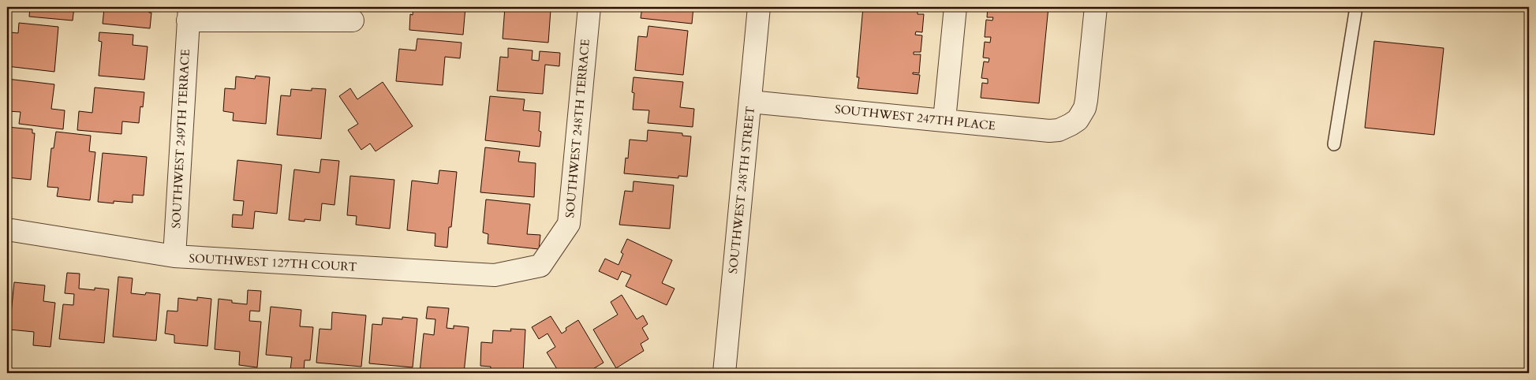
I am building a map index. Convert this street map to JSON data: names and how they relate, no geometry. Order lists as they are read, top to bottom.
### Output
{
  "streets": {
    "street": [
      "SOUTHWEST 247TH PLACE",
      "SOUTHWEST 248TH TERRACE",
      "SOUTHWEST 249TH TERRACE",
      "SOUTHWEST 248TH STREET",
      "SOUTHWEST 127TH COURT"
    ]
  },
  "crossings": [
    ["SOUTHWEST 247TH PLACE", "SOUTHWEST 248TH STREET"],
    ["SOUTHWEST 248TH TERRACE", "SOUTHWEST 127TH COURT"],
    ["SOUTHWEST 249TH TERRACE", "SOUTHWEST 127TH COURT"]
  ]
}
